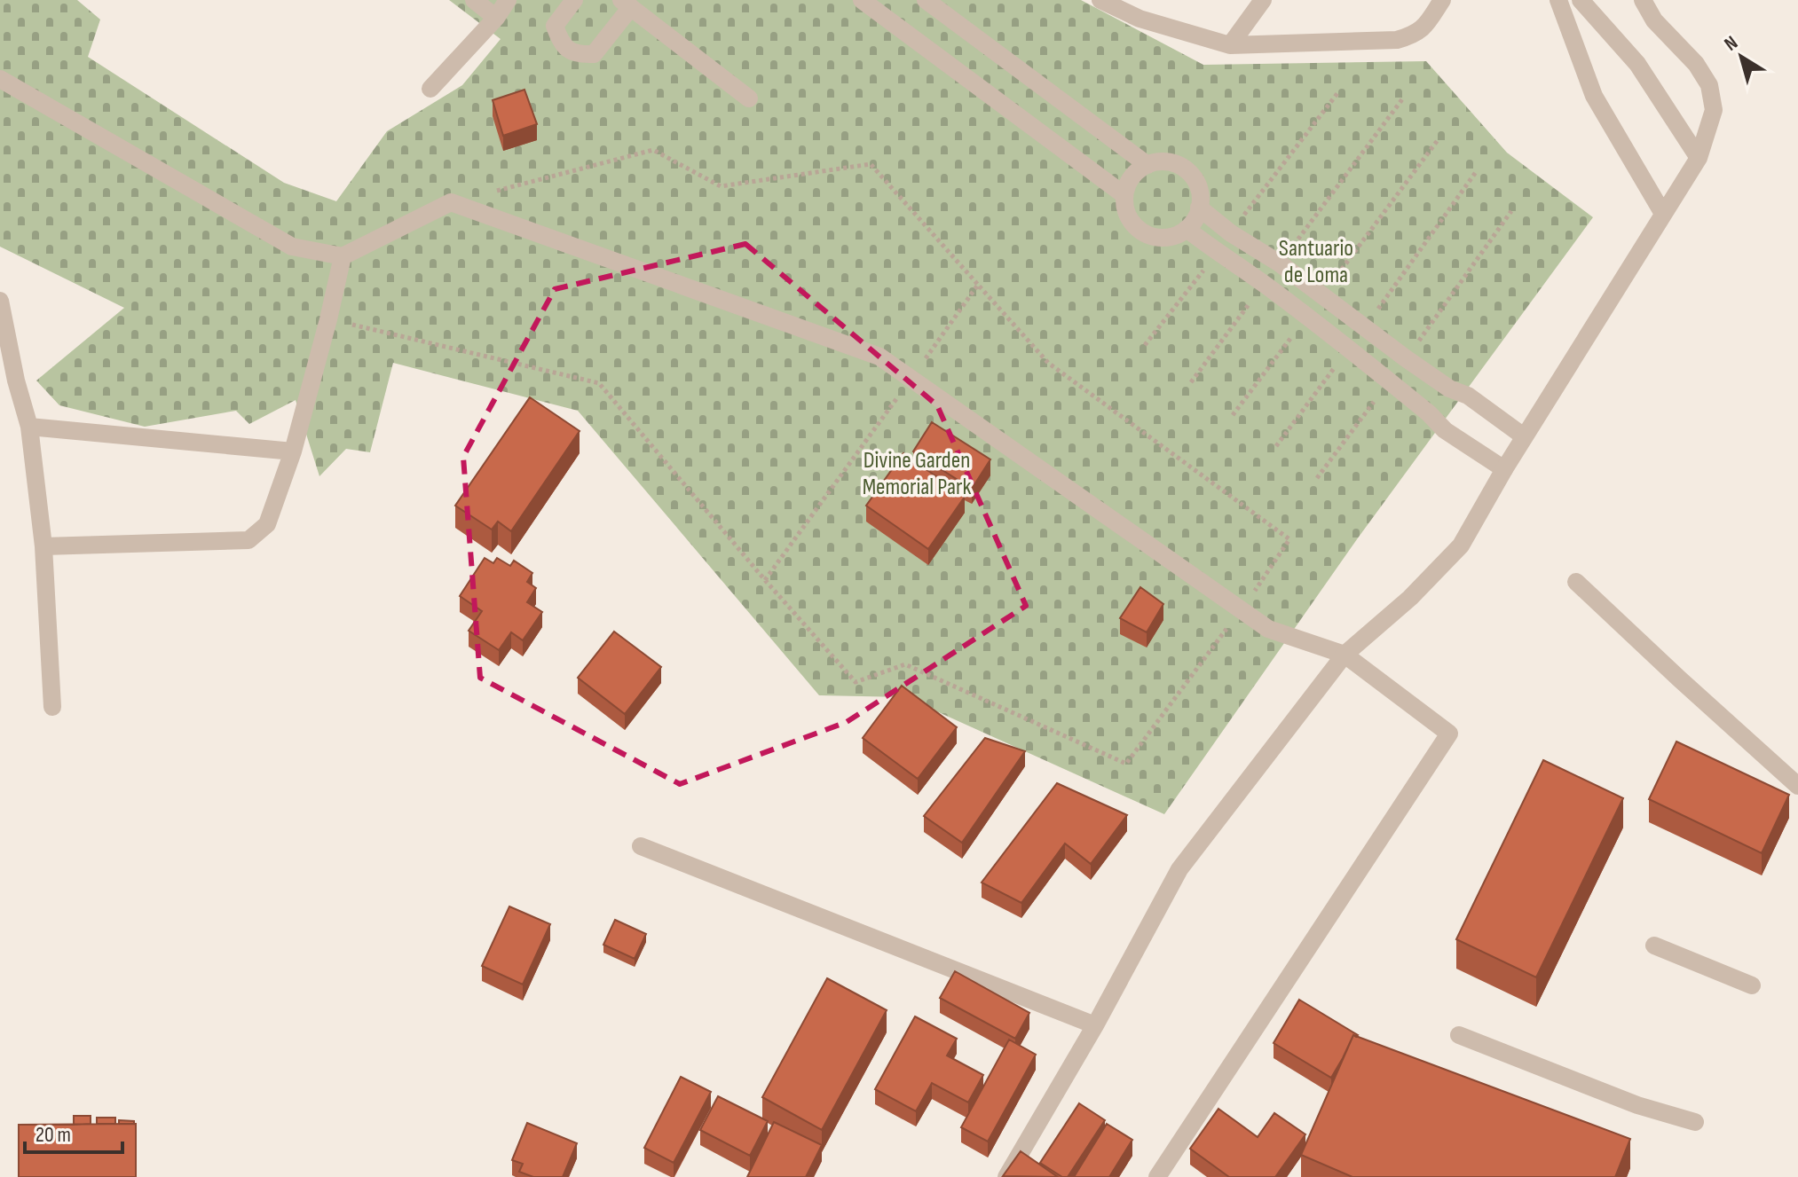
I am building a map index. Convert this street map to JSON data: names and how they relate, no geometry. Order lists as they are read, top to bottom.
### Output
{
  "parks": ["Santuario de Loma", "Divine Garden Memorial Park"],
  "scale_bar": "20 m",
  "north": "top left"
}
